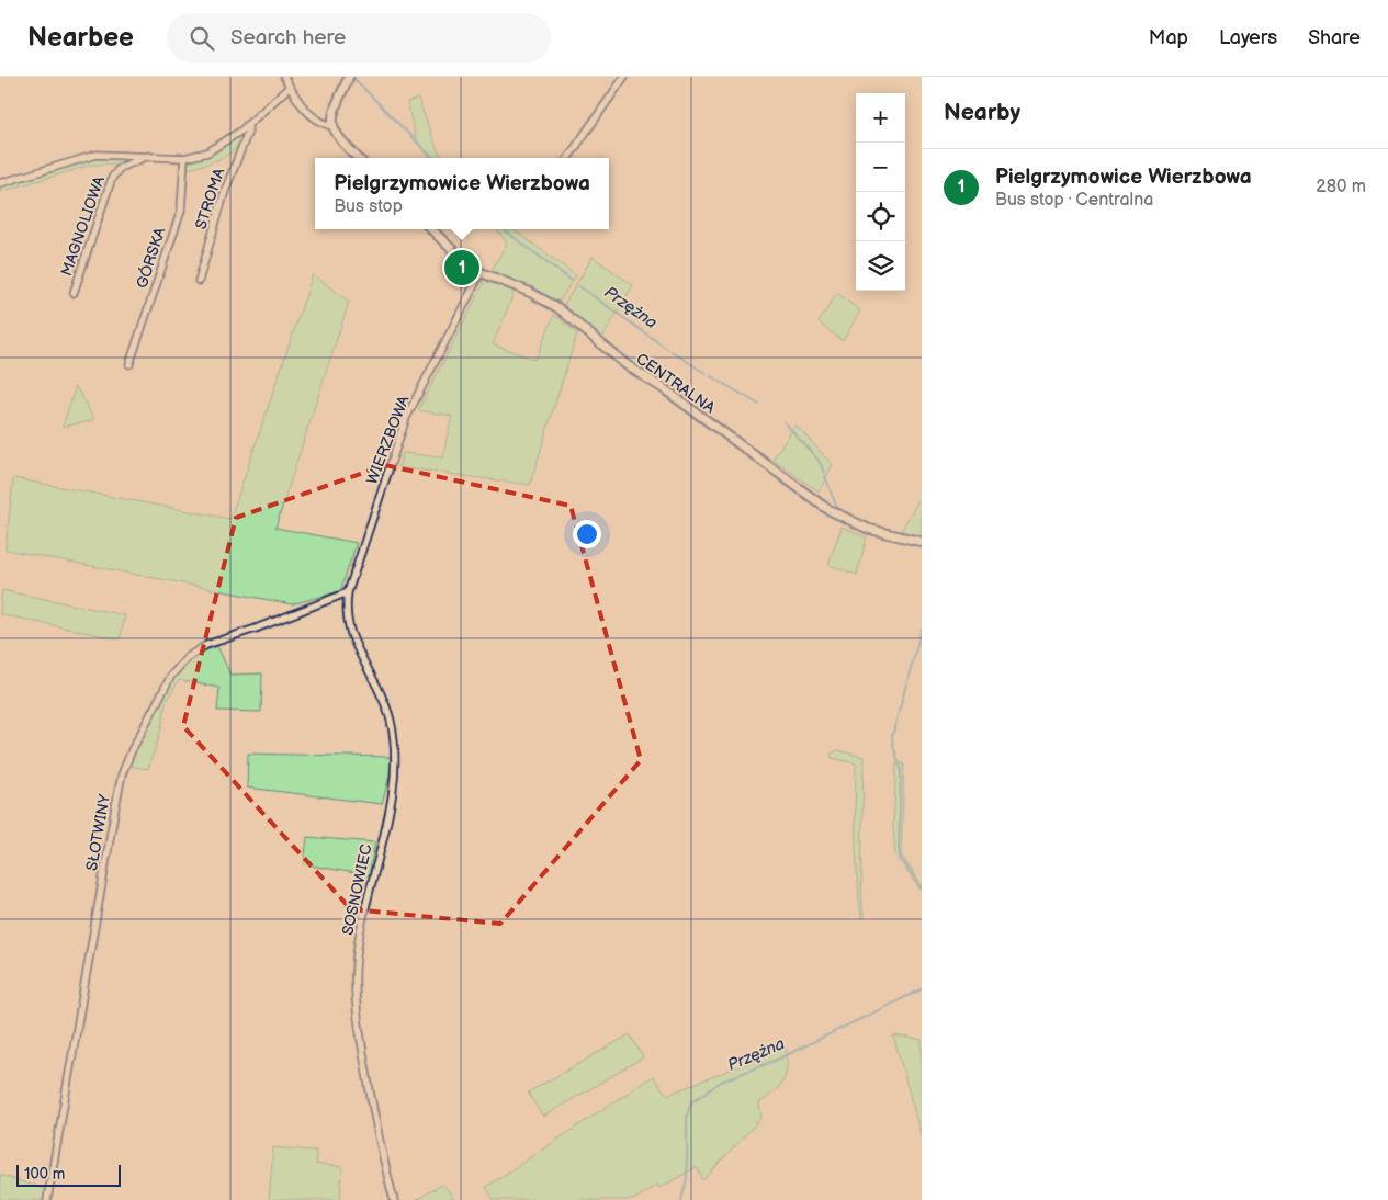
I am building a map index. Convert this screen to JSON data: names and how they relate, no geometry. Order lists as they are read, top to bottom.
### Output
{
  "streets": {
    "street": [
      "STROMA",
      "MAGNOLIOWA",
      "GÓRSKA",
      "CENTRALNA",
      "WIERZBOWA",
      "SŁOTWINY",
      "SOSNOWIEC"
    ]
  },
  "crossings": [
    ["CENTRALNA", "WIERZBOWA"],
    ["WIERZBOWA", "SŁOTWINY"],
    ["WIERZBOWA", "SOSNOWIEC"],
    ["SŁOTWINY", "SOSNOWIEC"]
  ],
  "water": ["Przężna"],
  "scale_bar": "100 m",
  "page": {
    "header": "Nearbee",
    "search": "Search here",
    "nav": ["Map", "Layers", "Share"],
    "heading": "Nearby",
    "map_buttons": ["+", "−"],
    "list": [
      {
        "mark": "1",
        "name": "Pielgrzymowice Wierzbowa",
        "note": "Bus stop · Centralna",
        "value": "280 m"
      }
    ],
    "popup": ["Pielgrzymowice Wierzbowa", "Bus stop"],
    "pins": "1",
    "scale": "100 m"
  }
}
